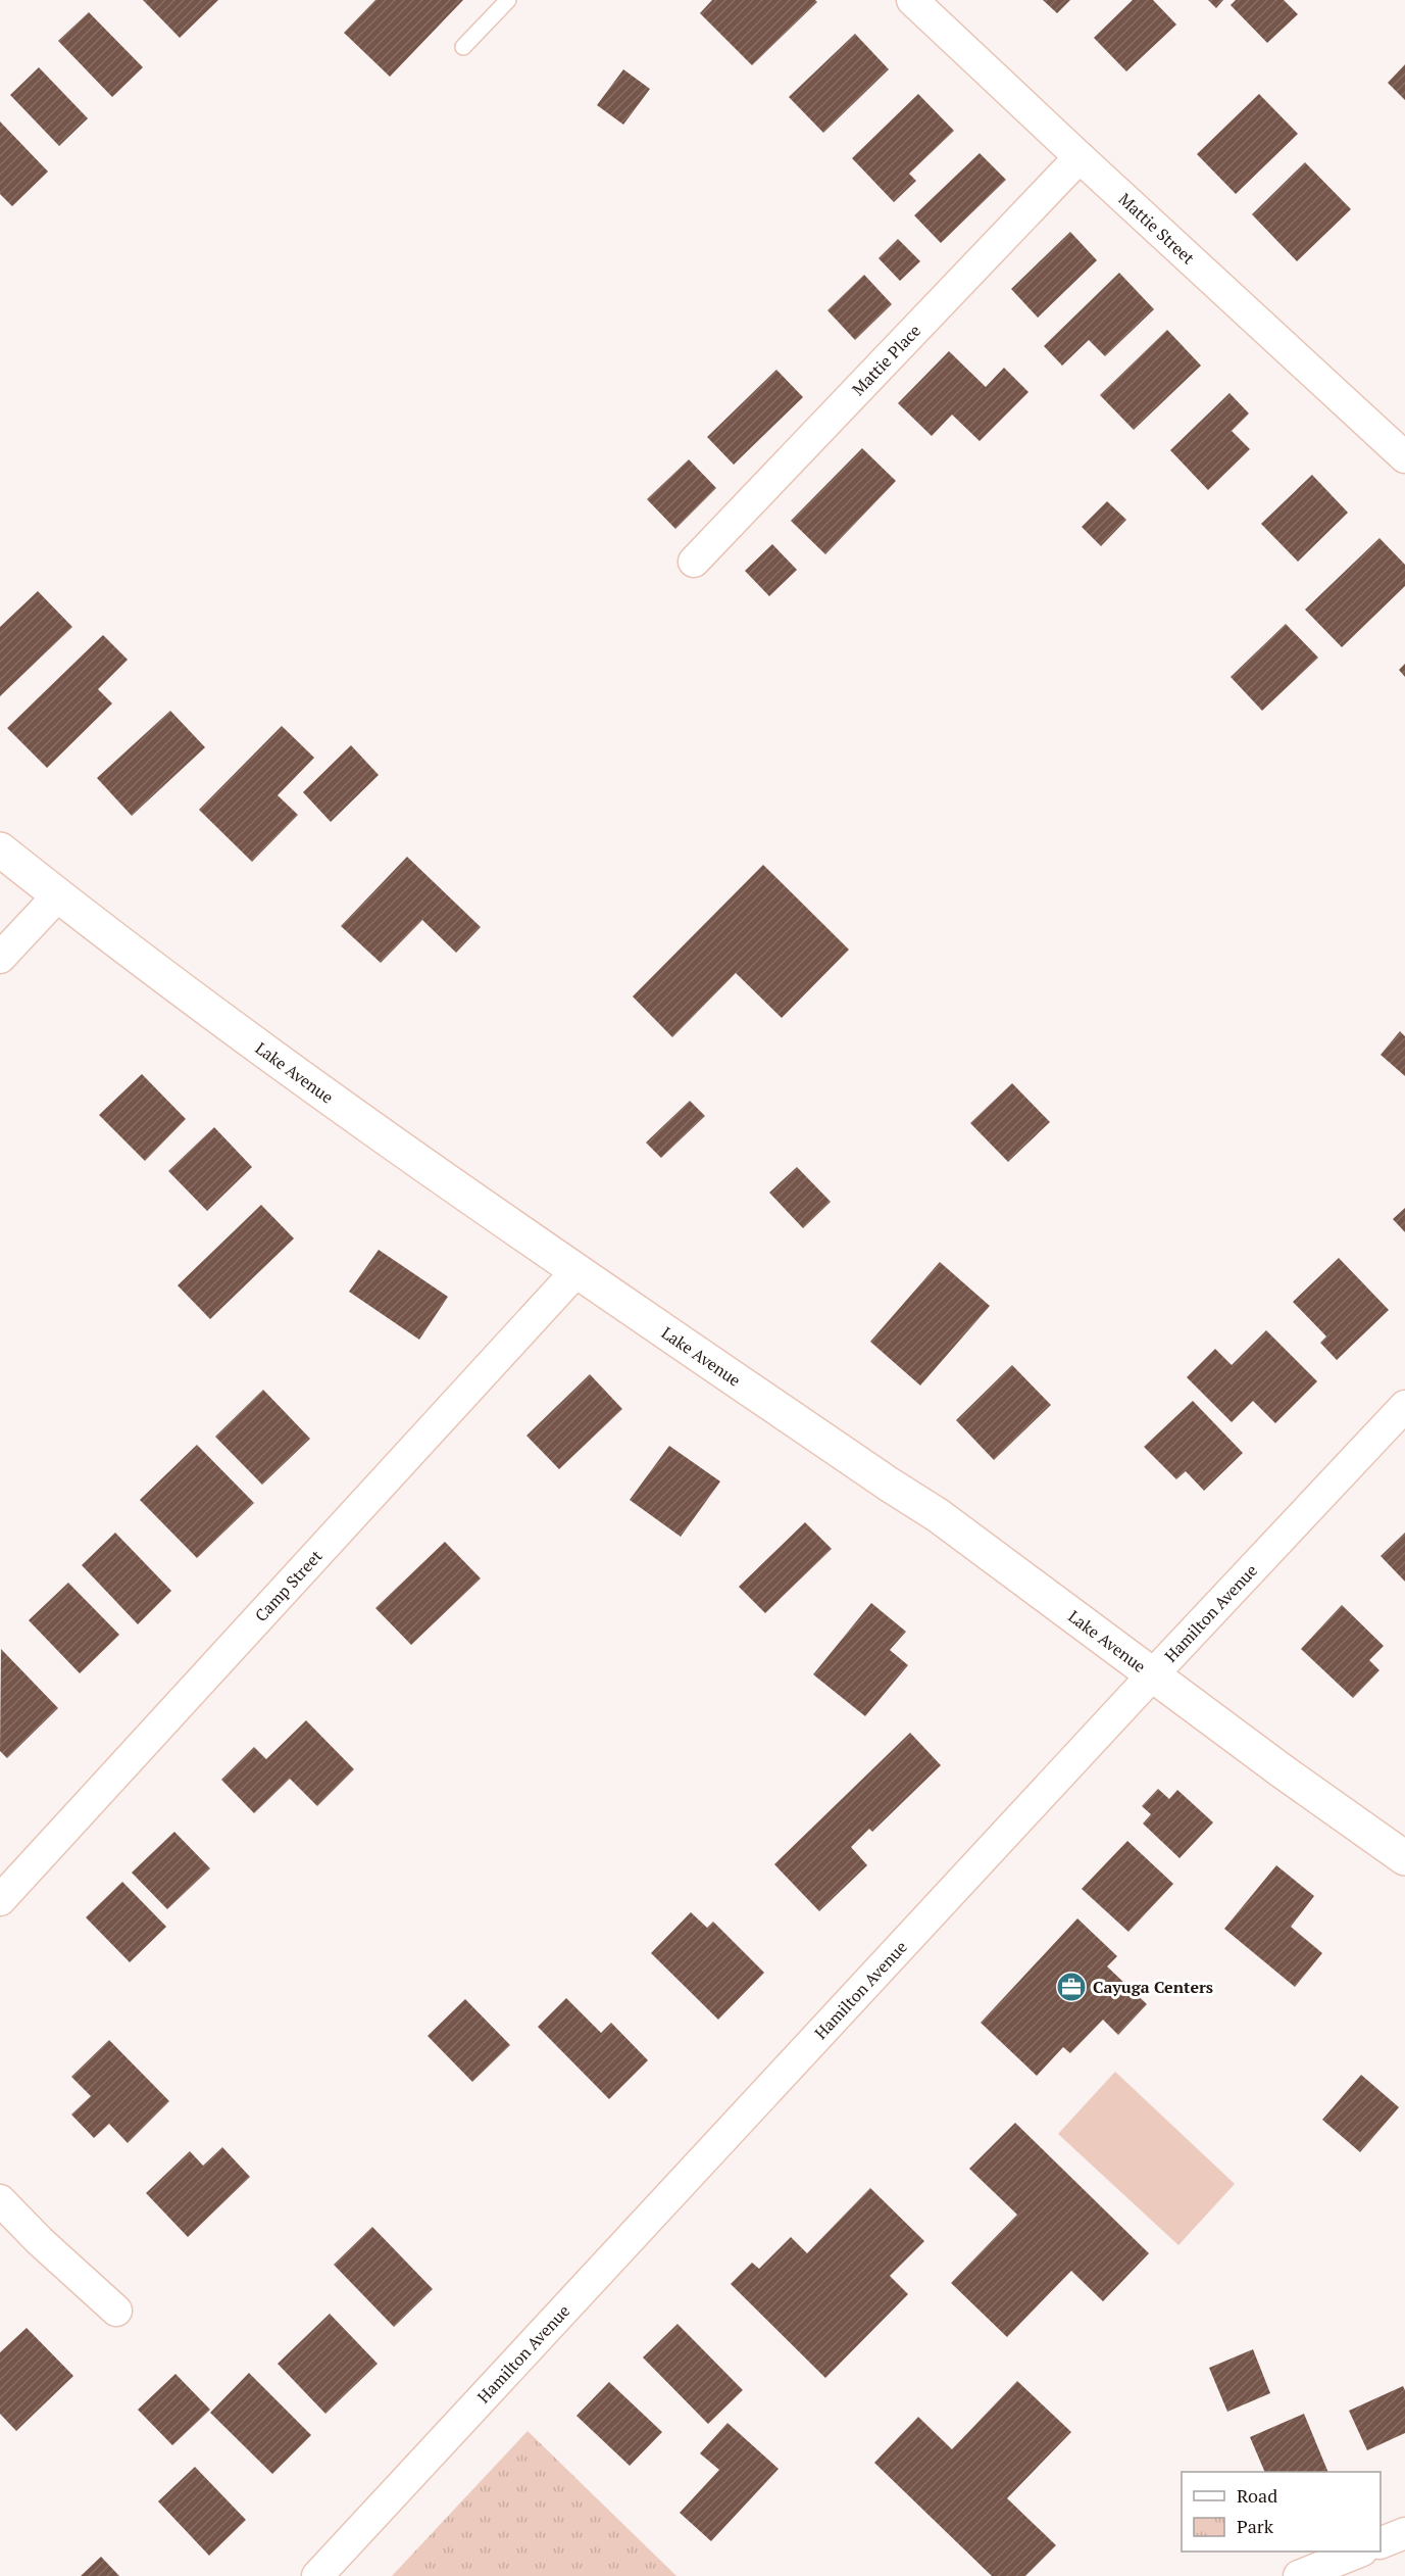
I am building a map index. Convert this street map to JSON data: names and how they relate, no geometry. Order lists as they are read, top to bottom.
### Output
{
  "streets": {
    "street": [
      "Mattie Street",
      "Mattie Place",
      "Lake Avenue",
      "Camp Street",
      "Hamilton Avenue"
    ]
  },
  "crossings": [
    ["Mattie Street", "Mattie Place"],
    ["Lake Avenue", "Camp Street"],
    ["Lake Avenue", "Hamilton Avenue"]
  ],
  "places": {
    "office": ["Cayuga Centers"]
  },
  "legend": ["Road", "Park"]
}
